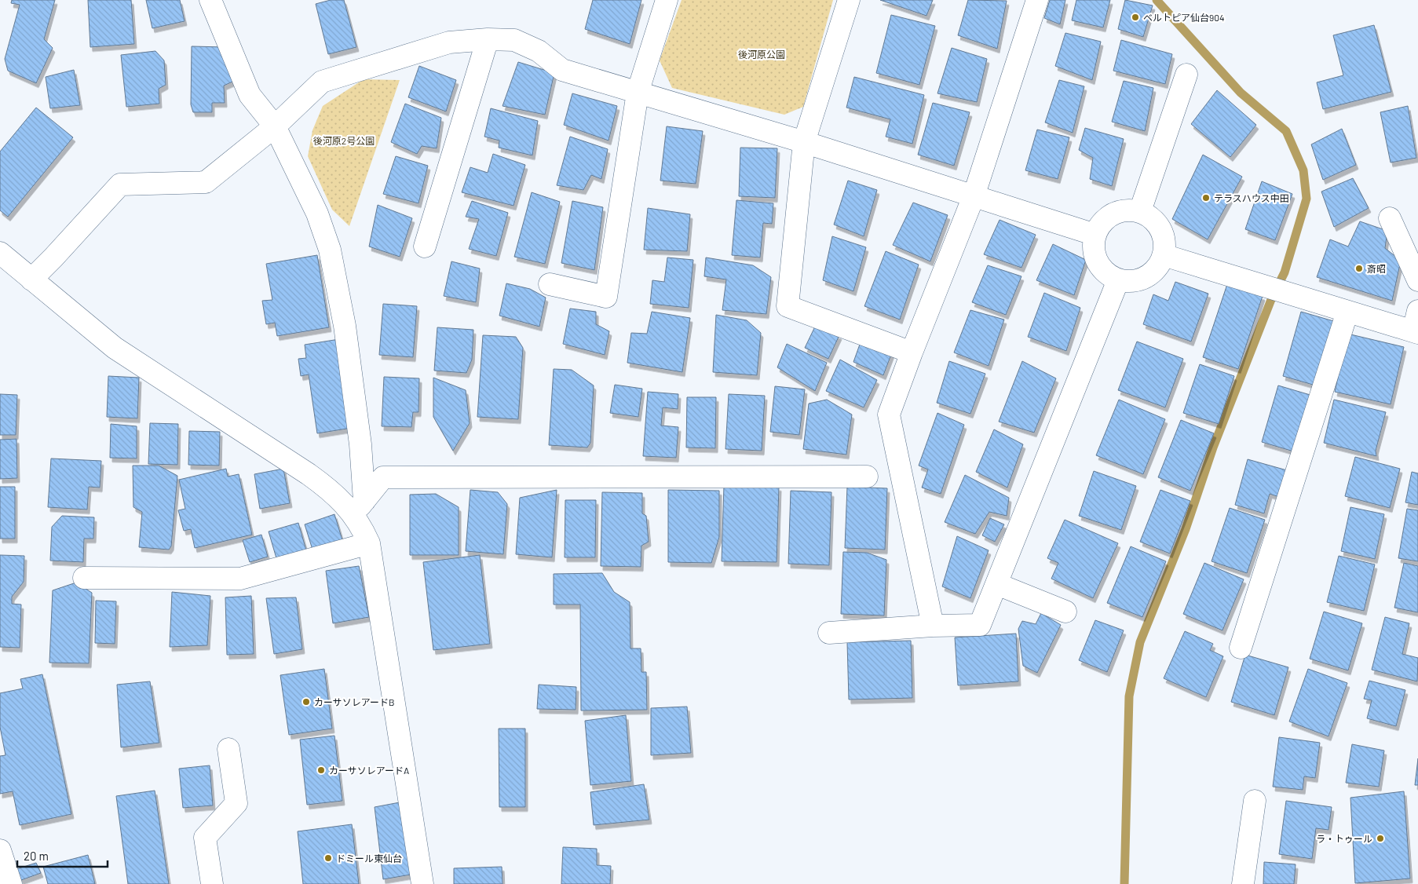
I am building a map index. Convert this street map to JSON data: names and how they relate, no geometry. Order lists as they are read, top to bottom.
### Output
{
  "parks": ["後河原公園", "後河原2号公園"],
  "places": [
    "ベルトピア仙台904",
    "テラスハウス中田",
    "斎昭",
    "カーサソレアードB",
    "カーサソレアードA",
    "ラ・トゥール",
    "ドミール東仙台"
  ],
  "scale_bar": "20 m"
}
